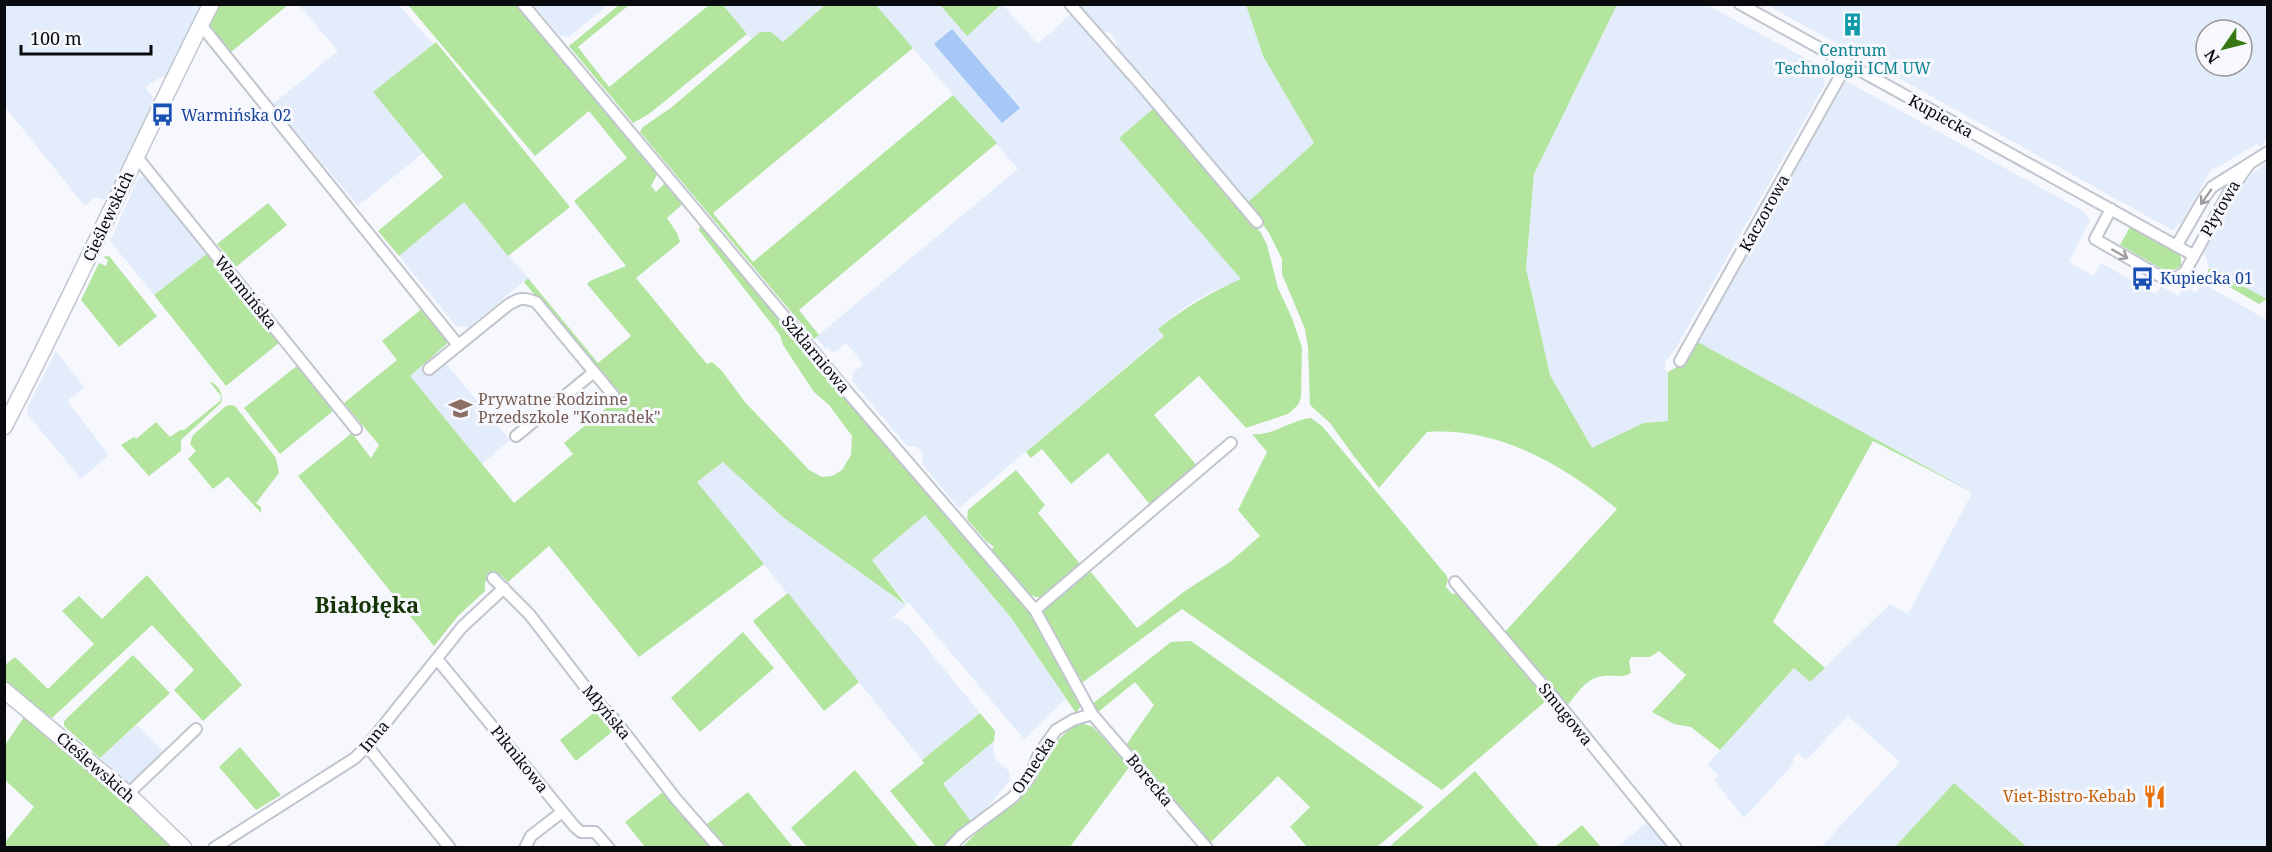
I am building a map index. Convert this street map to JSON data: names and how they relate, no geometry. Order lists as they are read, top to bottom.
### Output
{
  "streets": {
    "street": [
      "Kupiecka",
      "Płytowa",
      "Kaczorowa",
      "Cieślewskich",
      "Warmińska",
      "Szklarniowa",
      "Młyńska",
      "Smugowa",
      "Inna",
      "Piknikowa",
      "Ornecka",
      "Borecka"
    ]
  },
  "crossings": [
    ["Kupiecka", "Płytowa"],
    ["Kupiecka", "Kaczorowa"],
    ["Cieślewskich", "Warmińska"],
    ["Szklarniowa", "Ornecka"],
    ["Szklarniowa", "Borecka"],
    ["Młyńska", "Inna"],
    ["Inna", "Piknikowa"],
    ["Ornecka", "Borecka"]
  ],
  "districts": ["Białołęka"],
  "places": {
    "building": ["Centrum Technologii ICM UW"],
    "bus stop": ["Warmińska 02", "Kupiecka 01"],
    "school or university": ["Prywatne Rodzinne Przedszkole \"Konradek\""],
    "restaurant": ["Viet-Bistro-Kebab"]
  },
  "scale_bar": "100 m",
  "north": "bottom left"
}
